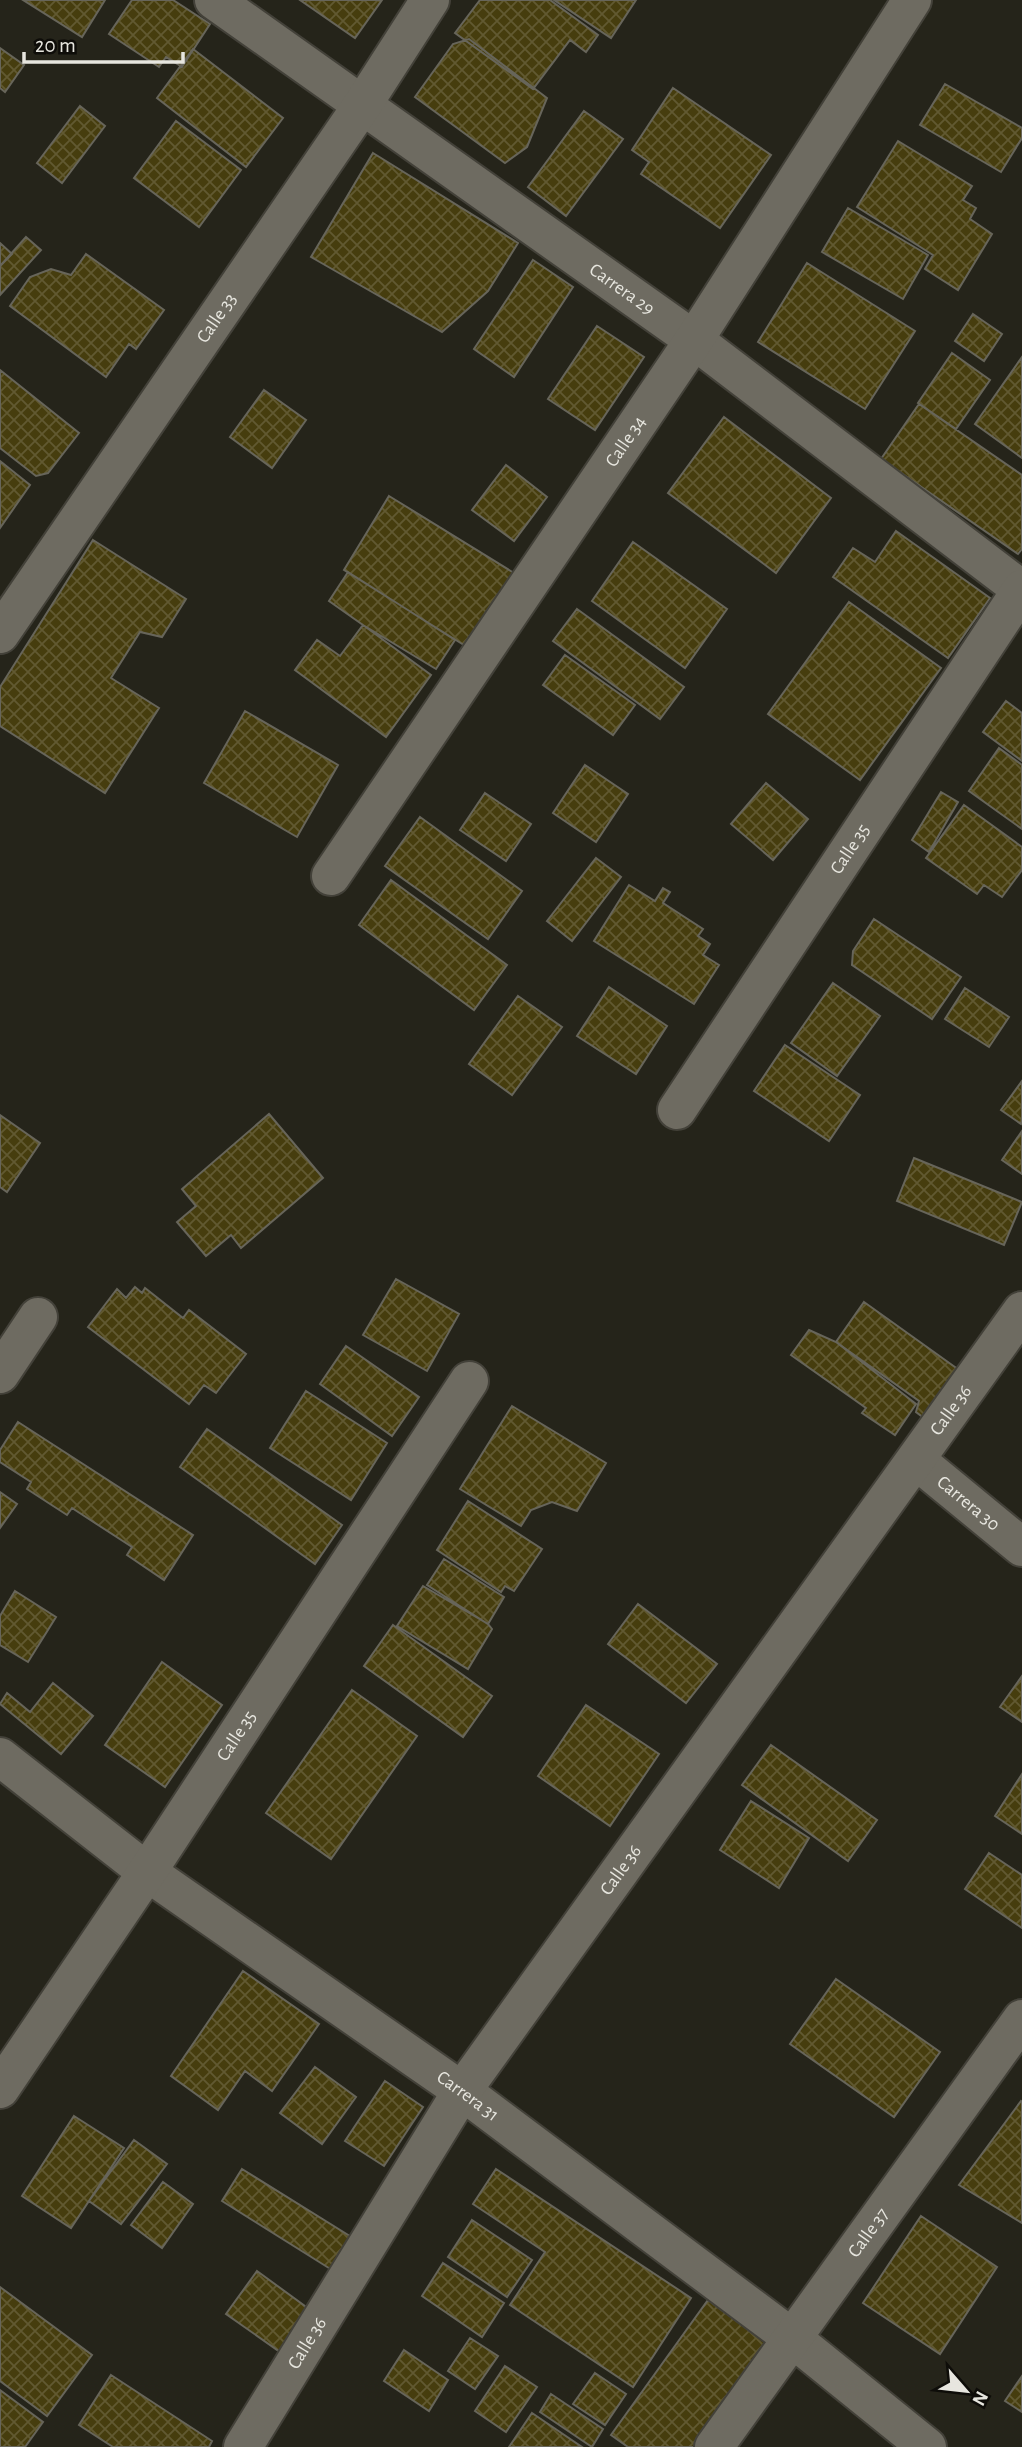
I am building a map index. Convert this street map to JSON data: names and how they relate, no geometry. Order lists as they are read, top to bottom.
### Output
{
  "streets": {
    "street": [
      "Carrera 29",
      "Calle 33",
      "Calle 34",
      "Calle 35",
      "Calle 36",
      "Carrera 30",
      "Carrera 31",
      "Calle 37"
    ]
  },
  "crossings": [
    ["Carrera 29", "Calle 33"],
    ["Carrera 29", "Calle 34"],
    ["Carrera 29", "Calle 35"],
    ["Calle 35", "Carrera 31"],
    ["Calle 36", "Carrera 30"],
    ["Calle 36", "Carrera 31"],
    ["Carrera 31", "Calle 37"]
  ],
  "scale_bar": "20 m",
  "north": "bottom right"
}
